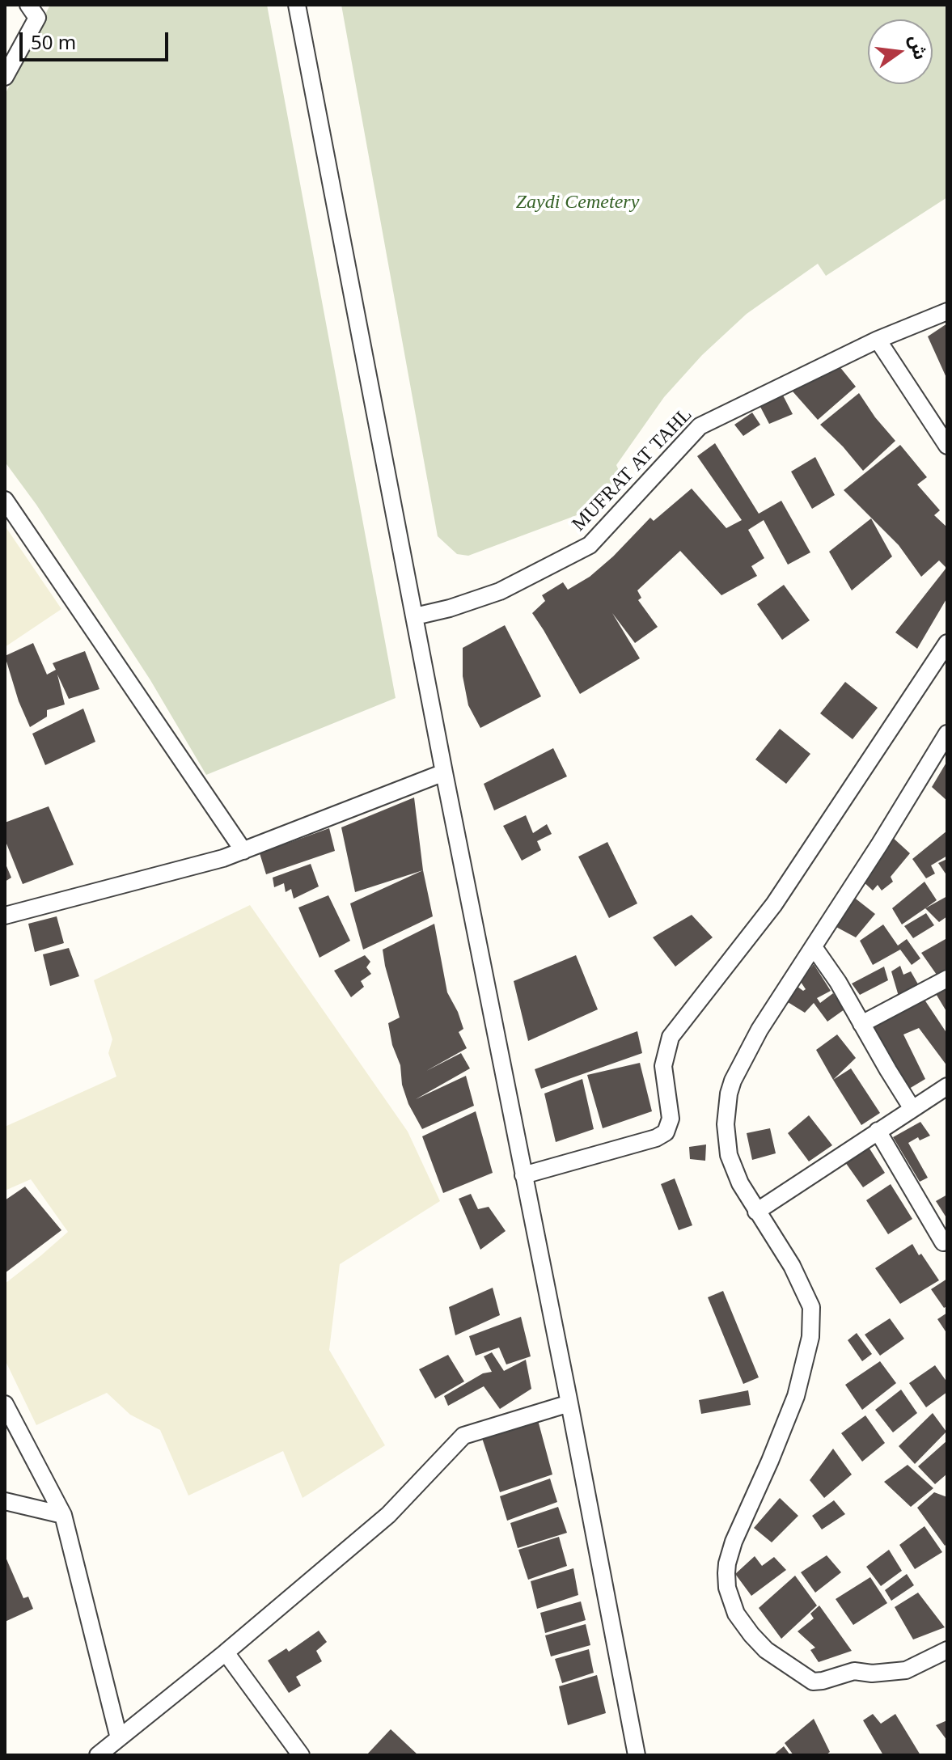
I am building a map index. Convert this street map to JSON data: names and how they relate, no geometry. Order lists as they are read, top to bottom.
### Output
{
  "streets": {
    "street": ["MUFRAT AT TAHL"]
  },
  "parks": ["Zaydi Cemetery"],
  "scale_bar": "50 m",
  "north": "right"
}
